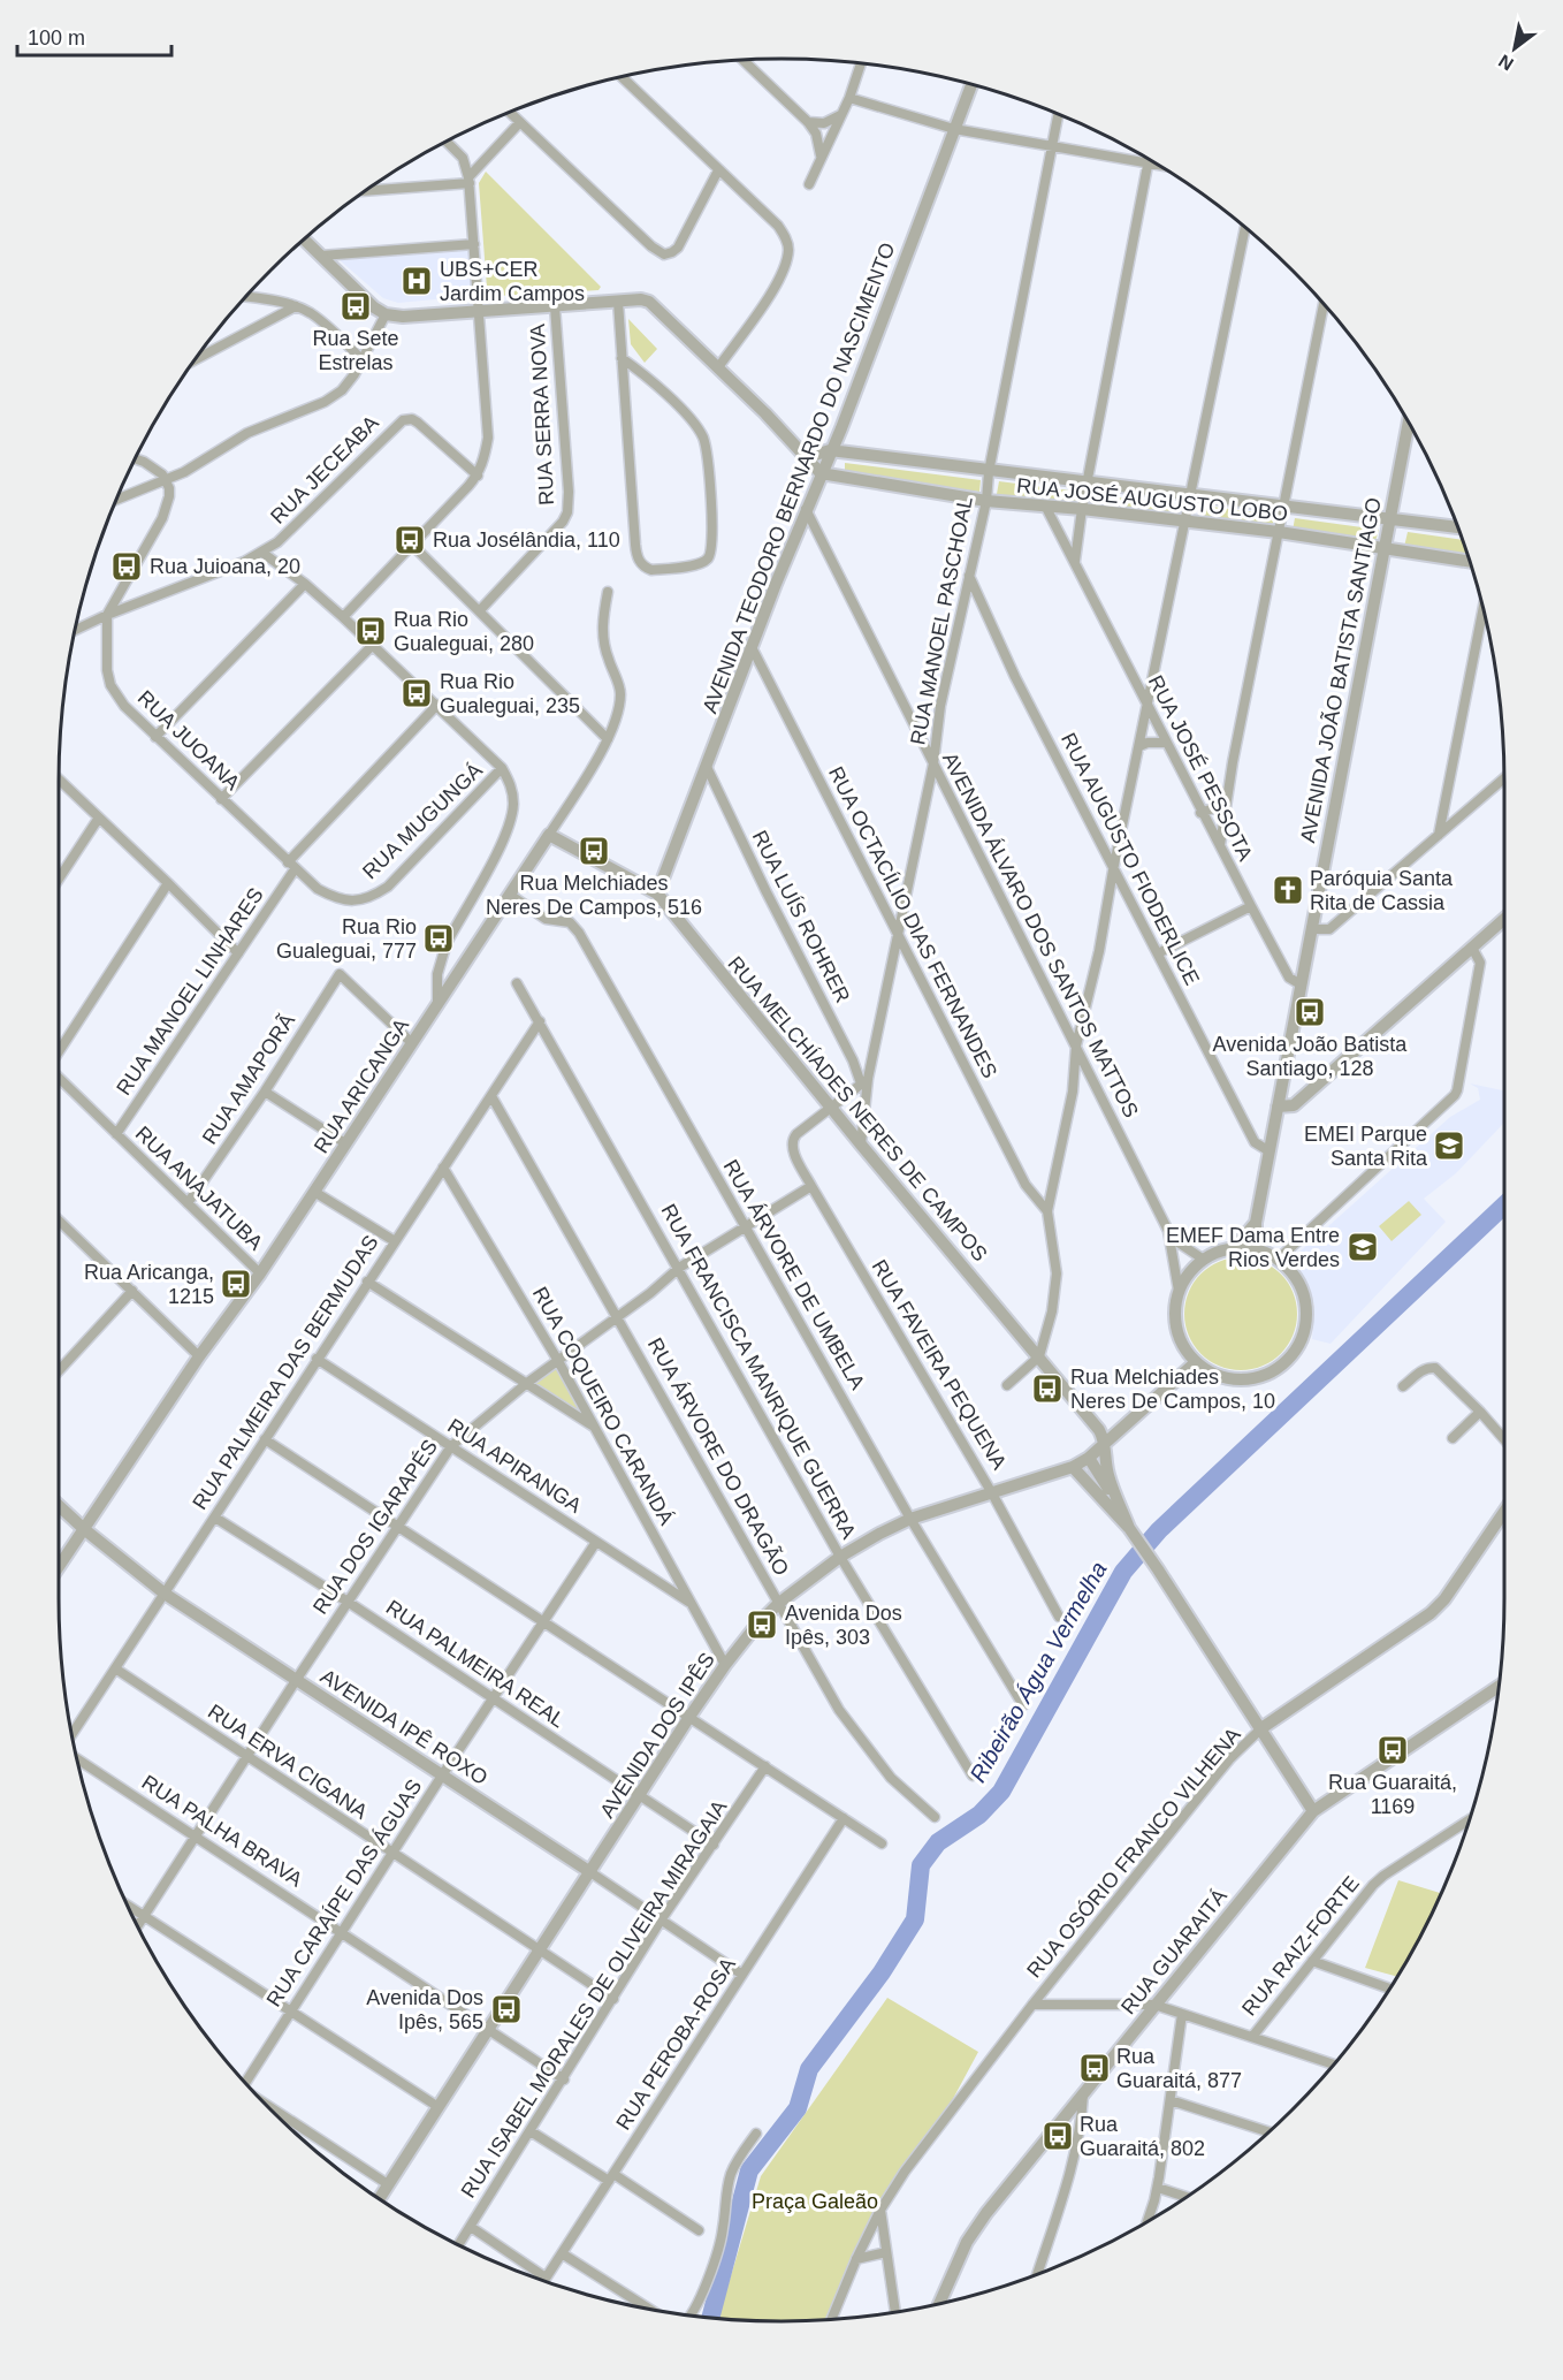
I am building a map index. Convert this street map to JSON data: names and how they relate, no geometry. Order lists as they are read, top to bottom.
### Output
{
  "streets": {
    "street": [
      "RUA SERRA NOVA",
      "RUA JECEABA",
      "AVENIDA TEODORO BERNARDO DO NASCIMENTO",
      "RUA JOSÉ AUGUSTO LOBO",
      "RUA MANOEL PASCHOAL",
      "AVENIDA JOÃO BATISTA SANTIAGO",
      "RUA JUOANA",
      "RUA JOSÉ PESSOTA",
      "RUA MUGUNGÁ",
      "RUA AUGUSTO FIODERLICE",
      "RUA LUÍS ROHRER",
      "RUA OCTACÍLIO DIAS FERNANDES",
      "AVENIDA ÁLVARO DOS SANTOS MATTOS",
      "RUA MANOEL LINHARES",
      "RUA AMAPORÃ",
      "RUA ARICANGA",
      "RUA MELCHÍADES NERES DE CAMPOS",
      "RUA ANAJATUBA",
      "RUA ÁRVORE DE UMBELA",
      "RUA FAVEIRA PEQUENA",
      "RUA FRANCISCA MANRIQUE GUERRA",
      "RUA PALMEIRA DAS BERMUDAS",
      "RUA COQUEIRO CARANDÁ",
      "RUA ÁRVORE DO DRAGÃO",
      "RUA APIRANGA",
      "RUA DOS IGARAPÉS",
      "RUA PALMEIRA REAL",
      "AVENIDA IPÊ ROXO",
      "AVENIDA DOS IPÊS",
      "RUA ERVA CIGANA",
      "RUA PALHA BRAVA",
      "RUA OSÓRIO FRANCO VILHENA",
      "RUA CARAÍPE DAS ÁGUAS",
      "RUA RAIZ-FORTE",
      "RUA GUARAITÁ",
      "RUA ISABEL MORALES DE OLIVEIRA MIRAGAIA",
      "RUA PEROBA-ROSA"
    ]
  },
  "crossings": [
    ["AVENIDA TEODORO BERNARDO DO NASCIMENTO", "RUA JOSÉ AUGUSTO LOBO"],
    ["AVENIDA TEODORO BERNARDO DO NASCIMENTO", "RUA LUÍS ROHRER"],
    ["AVENIDA TEODORO BERNARDO DO NASCIMENTO", "RUA OCTACÍLIO DIAS FERNANDES"],
    ["AVENIDA TEODORO BERNARDO DO NASCIMENTO", "AVENIDA ÁLVARO DOS SANTOS MATTOS"],
    ["AVENIDA TEODORO BERNARDO DO NASCIMENTO", "RUA MELCHÍADES NERES DE CAMPOS"],
    ["RUA JOSÉ AUGUSTO LOBO", "RUA MANOEL PASCHOAL"],
    ["RUA JOSÉ AUGUSTO LOBO", "AVENIDA JOÃO BATISTA SANTIAGO"],
    ["RUA JOSÉ AUGUSTO LOBO", "RUA JOSÉ PESSOTA"],
    ["RUA MANOEL PASCHOAL", "RUA AUGUSTO FIODERLICE"],
    ["RUA MANOEL PASCHOAL", "RUA LUÍS ROHRER"],
    ["RUA MANOEL PASCHOAL", "RUA OCTACÍLIO DIAS FERNANDES"],
    ["RUA MANOEL PASCHOAL", "AVENIDA ÁLVARO DOS SANTOS MATTOS"],
    ["RUA MANOEL PASCHOAL", "RUA MELCHÍADES NERES DE CAMPOS"],
    ["AVENIDA JOÃO BATISTA SANTIAGO", "RUA JOSÉ PESSOTA"],
    ["AVENIDA JOÃO BATISTA SANTIAGO", "RUA AUGUSTO FIODERLICE"],
    ["AVENIDA JOÃO BATISTA SANTIAGO", "AVENIDA ÁLVARO DOS SANTOS MATTOS"],
    ["AVENIDA JOÃO BATISTA SANTIAGO", "AVENIDA DOS IPÊS"],
    ["RUA JUOANA", "RUA MUGUNGÁ"],
    ["RUA JUOANA", "RUA MANOEL LINHARES"],
    ["RUA MUGUNGÁ", "RUA MANOEL LINHARES"],
    ["AVENIDA ÁLVARO DOS SANTOS MATTOS", "AVENIDA DOS IPÊS"],
    ["RUA MANOEL LINHARES", "RUA ANAJATUBA"],
    ["RUA AMAPORÃ", "RUA ARICANGA"],
    ["RUA AMAPORÃ", "RUA ANAJATUBA"],
    ["RUA ARICANGA", "RUA MELCHÍADES NERES DE CAMPOS"],
    ["RUA ARICANGA", "RUA ANAJATUBA"],
    ["RUA ARICANGA", "RUA ÁRVORE DE UMBELA"],
    ["RUA ARICANGA", "AVENIDA IPÊ ROXO"],
    ["RUA MELCHÍADES NERES DE CAMPOS", "RUA FAVEIRA PEQUENA"],
    ["RUA MELCHÍADES NERES DE CAMPOS", "AVENIDA DOS IPÊS"],
    ["RUA ÁRVORE DE UMBELA", "RUA DOS IGARAPÉS"],
    ["RUA ÁRVORE DE UMBELA", "AVENIDA DOS IPÊS"],
    ["RUA FAVEIRA PEQUENA", "RUA DOS IGARAPÉS"],
    ["RUA FAVEIRA PEQUENA", "AVENIDA DOS IPÊS"],
    ["RUA FRANCISCA MANRIQUE GUERRA", "RUA PALMEIRA DAS BERMUDAS"],
    ["RUA FRANCISCA MANRIQUE GUERRA", "RUA DOS IGARAPÉS"],
    ["RUA FRANCISCA MANRIQUE GUERRA", "AVENIDA DOS IPÊS"],
    ["RUA PALMEIRA DAS BERMUDAS", "RUA COQUEIRO CARANDÁ"],
    ["RUA PALMEIRA DAS BERMUDAS", "RUA ÁRVORE DO DRAGÃO"],
    ["RUA PALMEIRA DAS BERMUDAS", "RUA APIRANGA"],
    ["RUA PALMEIRA DAS BERMUDAS", "RUA PALMEIRA REAL"],
    ["RUA PALMEIRA DAS BERMUDAS", "AVENIDA IPÊ ROXO"],
    ["RUA PALMEIRA DAS BERMUDAS", "RUA ERVA CIGANA"],
    ["RUA COQUEIRO CARANDÁ", "RUA APIRANGA"],
    ["RUA COQUEIRO CARANDÁ", "RUA DOS IGARAPÉS"],
    ["RUA COQUEIRO CARANDÁ", "AVENIDA DOS IPÊS"],
    ["RUA ÁRVORE DO DRAGÃO", "RUA DOS IGARAPÉS"],
    ["RUA ÁRVORE DO DRAGÃO", "AVENIDA DOS IPÊS"],
    ["RUA APIRANGA", "RUA DOS IGARAPÉS"],
    ["RUA APIRANGA", "RUA CARAÍPE DAS ÁGUAS"],
    ["RUA DOS IGARAPÉS", "RUA PALMEIRA REAL"],
    ["RUA DOS IGARAPÉS", "AVENIDA IPÊ ROXO"],
    ["RUA DOS IGARAPÉS", "RUA ERVA CIGANA"],
    ["RUA DOS IGARAPÉS", "RUA PALHA BRAVA"],
    ["RUA PALMEIRA REAL", "AVENIDA DOS IPÊS"],
    ["RUA PALMEIRA REAL", "RUA CARAÍPE DAS ÁGUAS"],
    ["RUA PALMEIRA REAL", "RUA ISABEL MORALES DE OLIVEIRA MIRAGAIA"],
    ["AVENIDA IPÊ ROXO", "AVENIDA DOS IPÊS"],
    ["AVENIDA IPÊ ROXO", "RUA CARAÍPE DAS ÁGUAS"],
    ["AVENIDA IPÊ ROXO", "RUA ISABEL MORALES DE OLIVEIRA MIRAGAIA"],
    ["AVENIDA IPÊ ROXO", "RUA PEROBA-ROSA"],
    ["AVENIDA DOS IPÊS", "RUA ERVA CIGANA"],
    ["AVENIDA DOS IPÊS", "RUA PALHA BRAVA"],
    ["RUA ERVA CIGANA", "RUA CARAÍPE DAS ÁGUAS"],
    ["RUA ERVA CIGANA", "RUA ISABEL MORALES DE OLIVEIRA MIRAGAIA"],
    ["RUA PALHA BRAVA", "RUA CARAÍPE DAS ÁGUAS"],
    ["RUA PALHA BRAVA", "RUA ISABEL MORALES DE OLIVEIRA MIRAGAIA"]
  ],
  "water": ["Ribeirão Água Vermelha"],
  "parks": ["Praça Galeão"],
  "places": {
    "hospital": ["UBS+CER Jardim Campos"],
    "bus stop": [
      "Rua Sete Estrelas",
      "Rua Josélândia, 110",
      "Rua Juioana, 20",
      "Rua Rio Gualeguai, 280",
      "Rua Rio Gualeguai, 235",
      "Rua Melchiades Neres De Campos, 516",
      "Rua Rio Gualeguai, 777",
      "Avenida João Batista Santiago, 128",
      "Rua Aricanga, 1215",
      "Rua Melchiades Neres De Campos, 10",
      "Avenida Dos Ipês, 303",
      "Rua Guaraitá, 1169",
      "Avenida Dos Ipês, 565",
      "Rua Guaraitá, 877",
      "Rua Guaraitá, 802"
    ],
    "church": ["Paróquia Santa Rita de Cassia"],
    "school or university": ["EMEI Parque Santa Rita", "EMEF Dama Entre Rios Verdes"]
  },
  "scale_bar": "100 m",
  "north": "bottom left"
}
